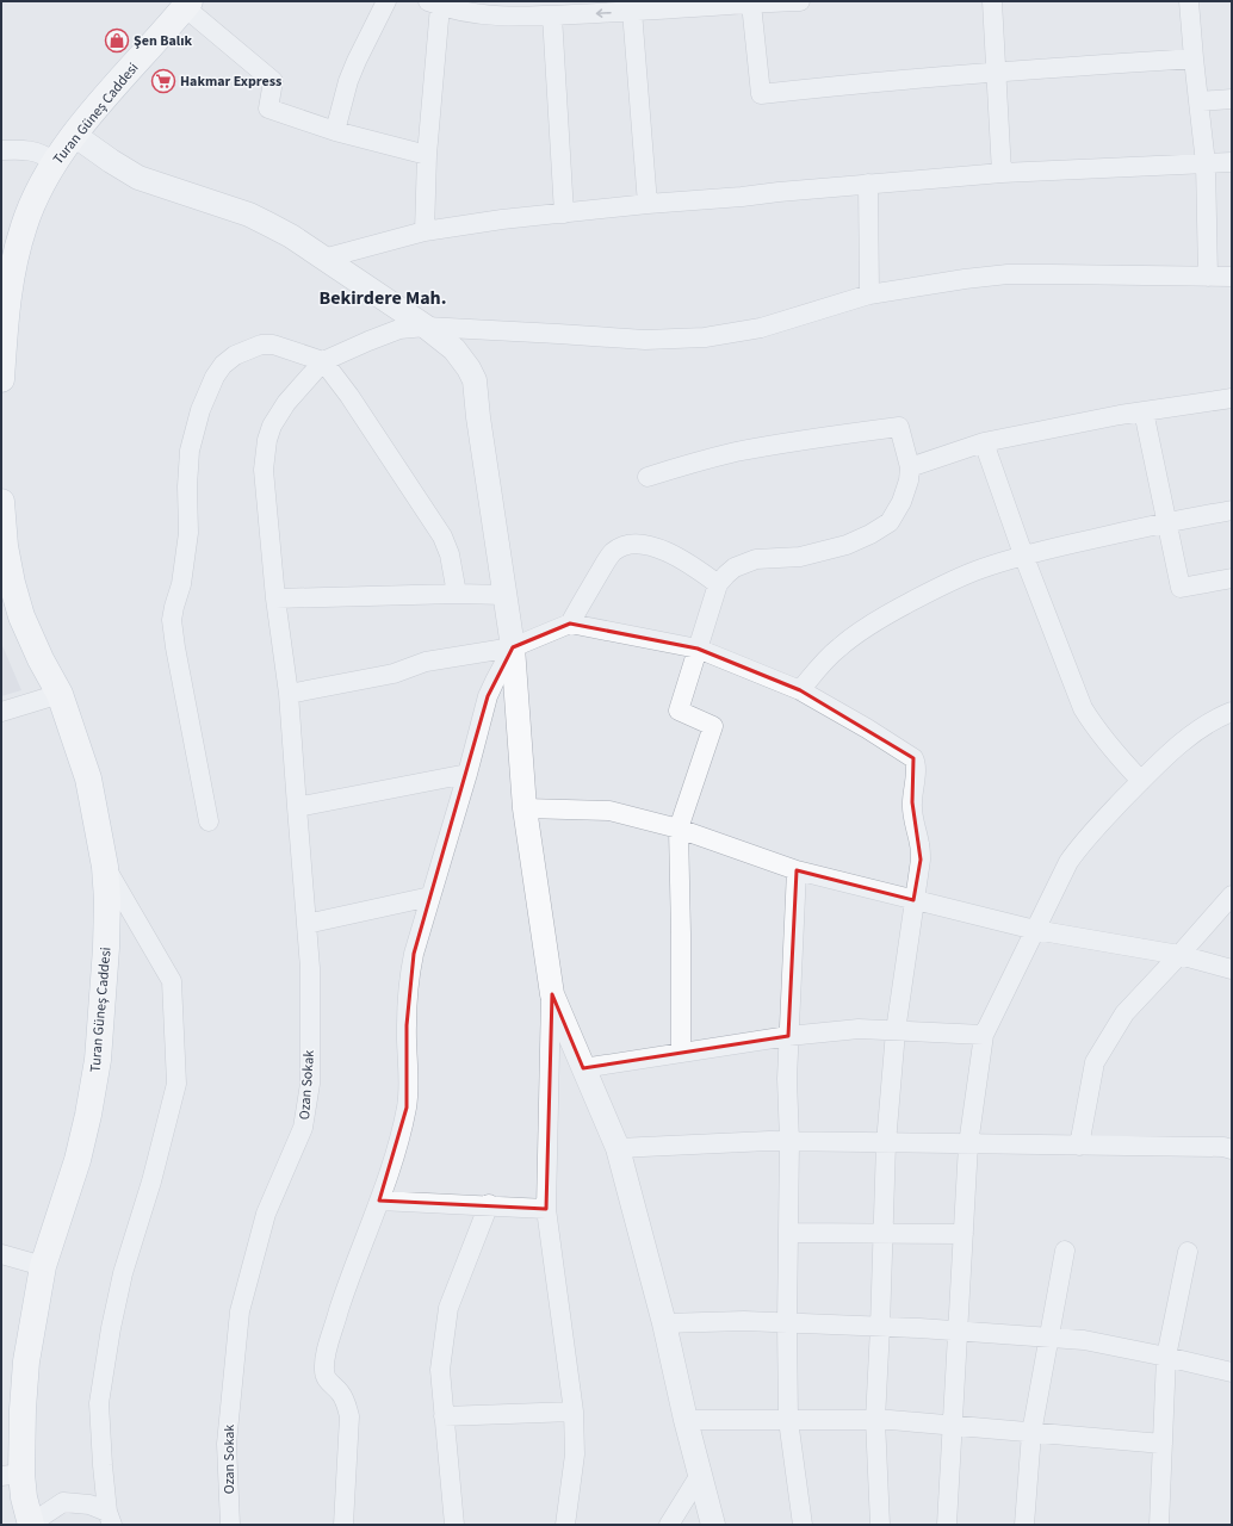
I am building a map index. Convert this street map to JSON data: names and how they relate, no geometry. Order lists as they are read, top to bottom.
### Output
{
  "streets": {
    "main road": ["Turan Güneş Caddesi"],
    "street": ["Ozan Sokak"]
  },
  "districts": ["Bekirdere Mah."],
  "places": {
    "shop": ["Şen Balık"],
    "supermarket": ["Hakmar Express"]
  }
}
